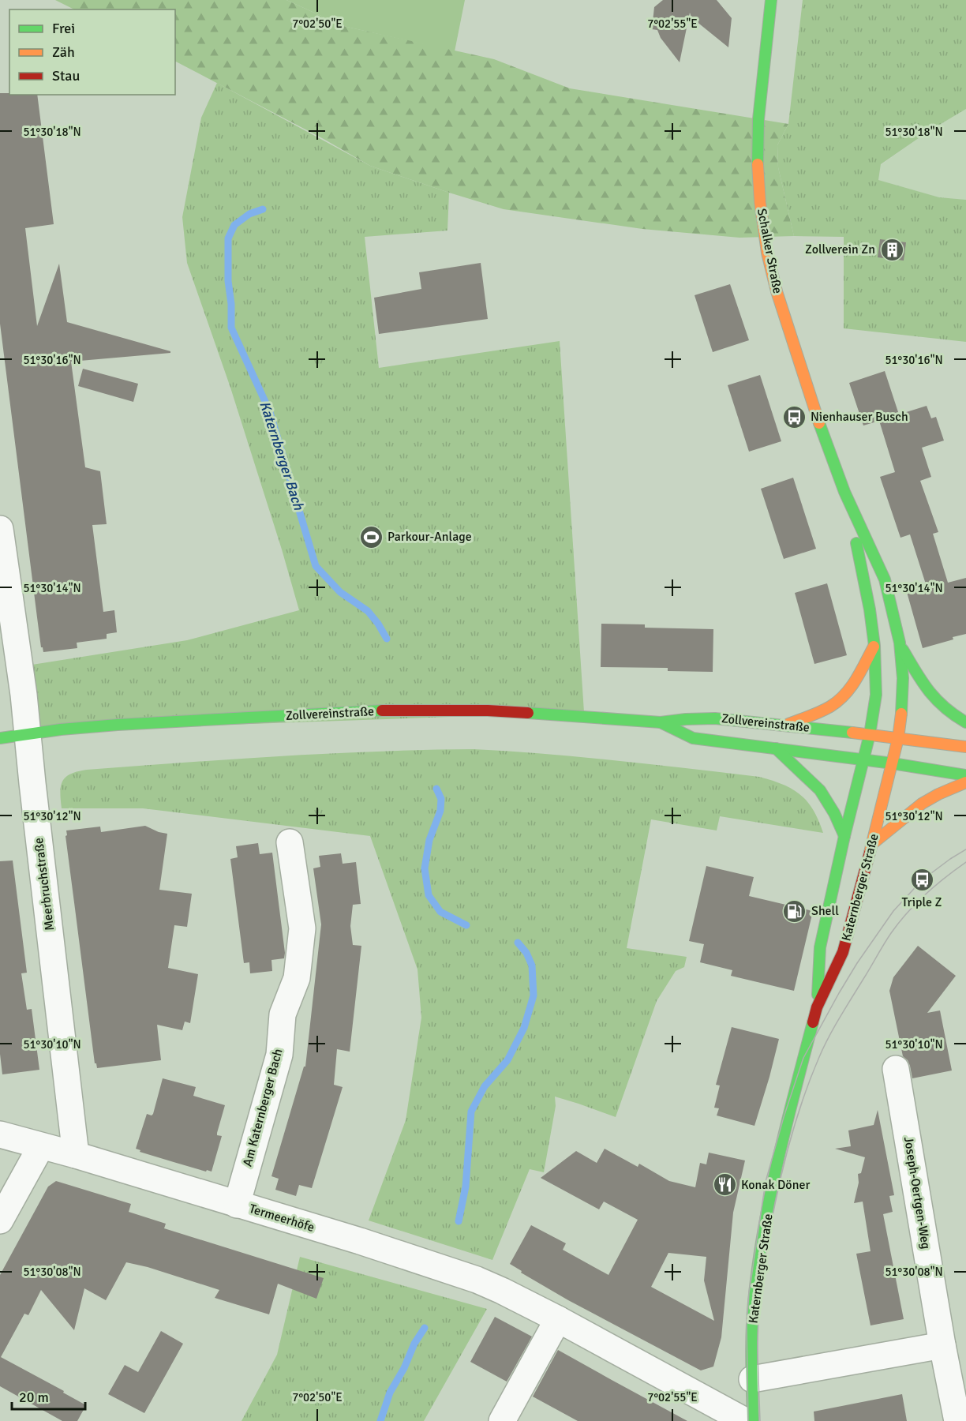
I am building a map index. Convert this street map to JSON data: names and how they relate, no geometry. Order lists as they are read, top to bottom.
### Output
{
  "streets": {
    "main road": ["Schalker Straße", "Zollvereinstraße", "Katernberger Straße"],
    "street": [
      "Meerbruchstraße",
      "Am Katernberger Bach",
      "Joseph-Oertgen-Weg",
      "Termeerhöfe"
    ]
  },
  "crossings": [
    ["Schalker Straße", "Zollvereinstraße"],
    ["Schalker Straße", "Katernberger Straße"],
    ["Zollvereinstraße", "Meerbruchstraße"],
    ["Zollvereinstraße", "Katernberger Straße"],
    ["Meerbruchstraße", "Termeerhöfe"],
    ["Am Katernberger Bach", "Termeerhöfe"]
  ],
  "water": ["Katernberger Bach"],
  "places": {
    "building": ["Zollverein Zn"],
    "bus stop": ["Nienhauser Busch", "Triple Z"],
    "sports": ["Parkour-Anlage"],
    "fuel station": ["Shell"],
    "restaurant": ["Konak Döner"]
  },
  "legend": ["Frei", "Zäh", "Stau"],
  "scale_bar": "20 m",
  "coordinates": [
    "7°02'50\"E",
    "7°02'55\"E",
    "51°30'18\"N",
    "51°30'16\"N",
    "51°30'14\"N",
    "51°30'12\"N",
    "51°30'10\"N",
    "51°30'08\"N"
  ]
}
